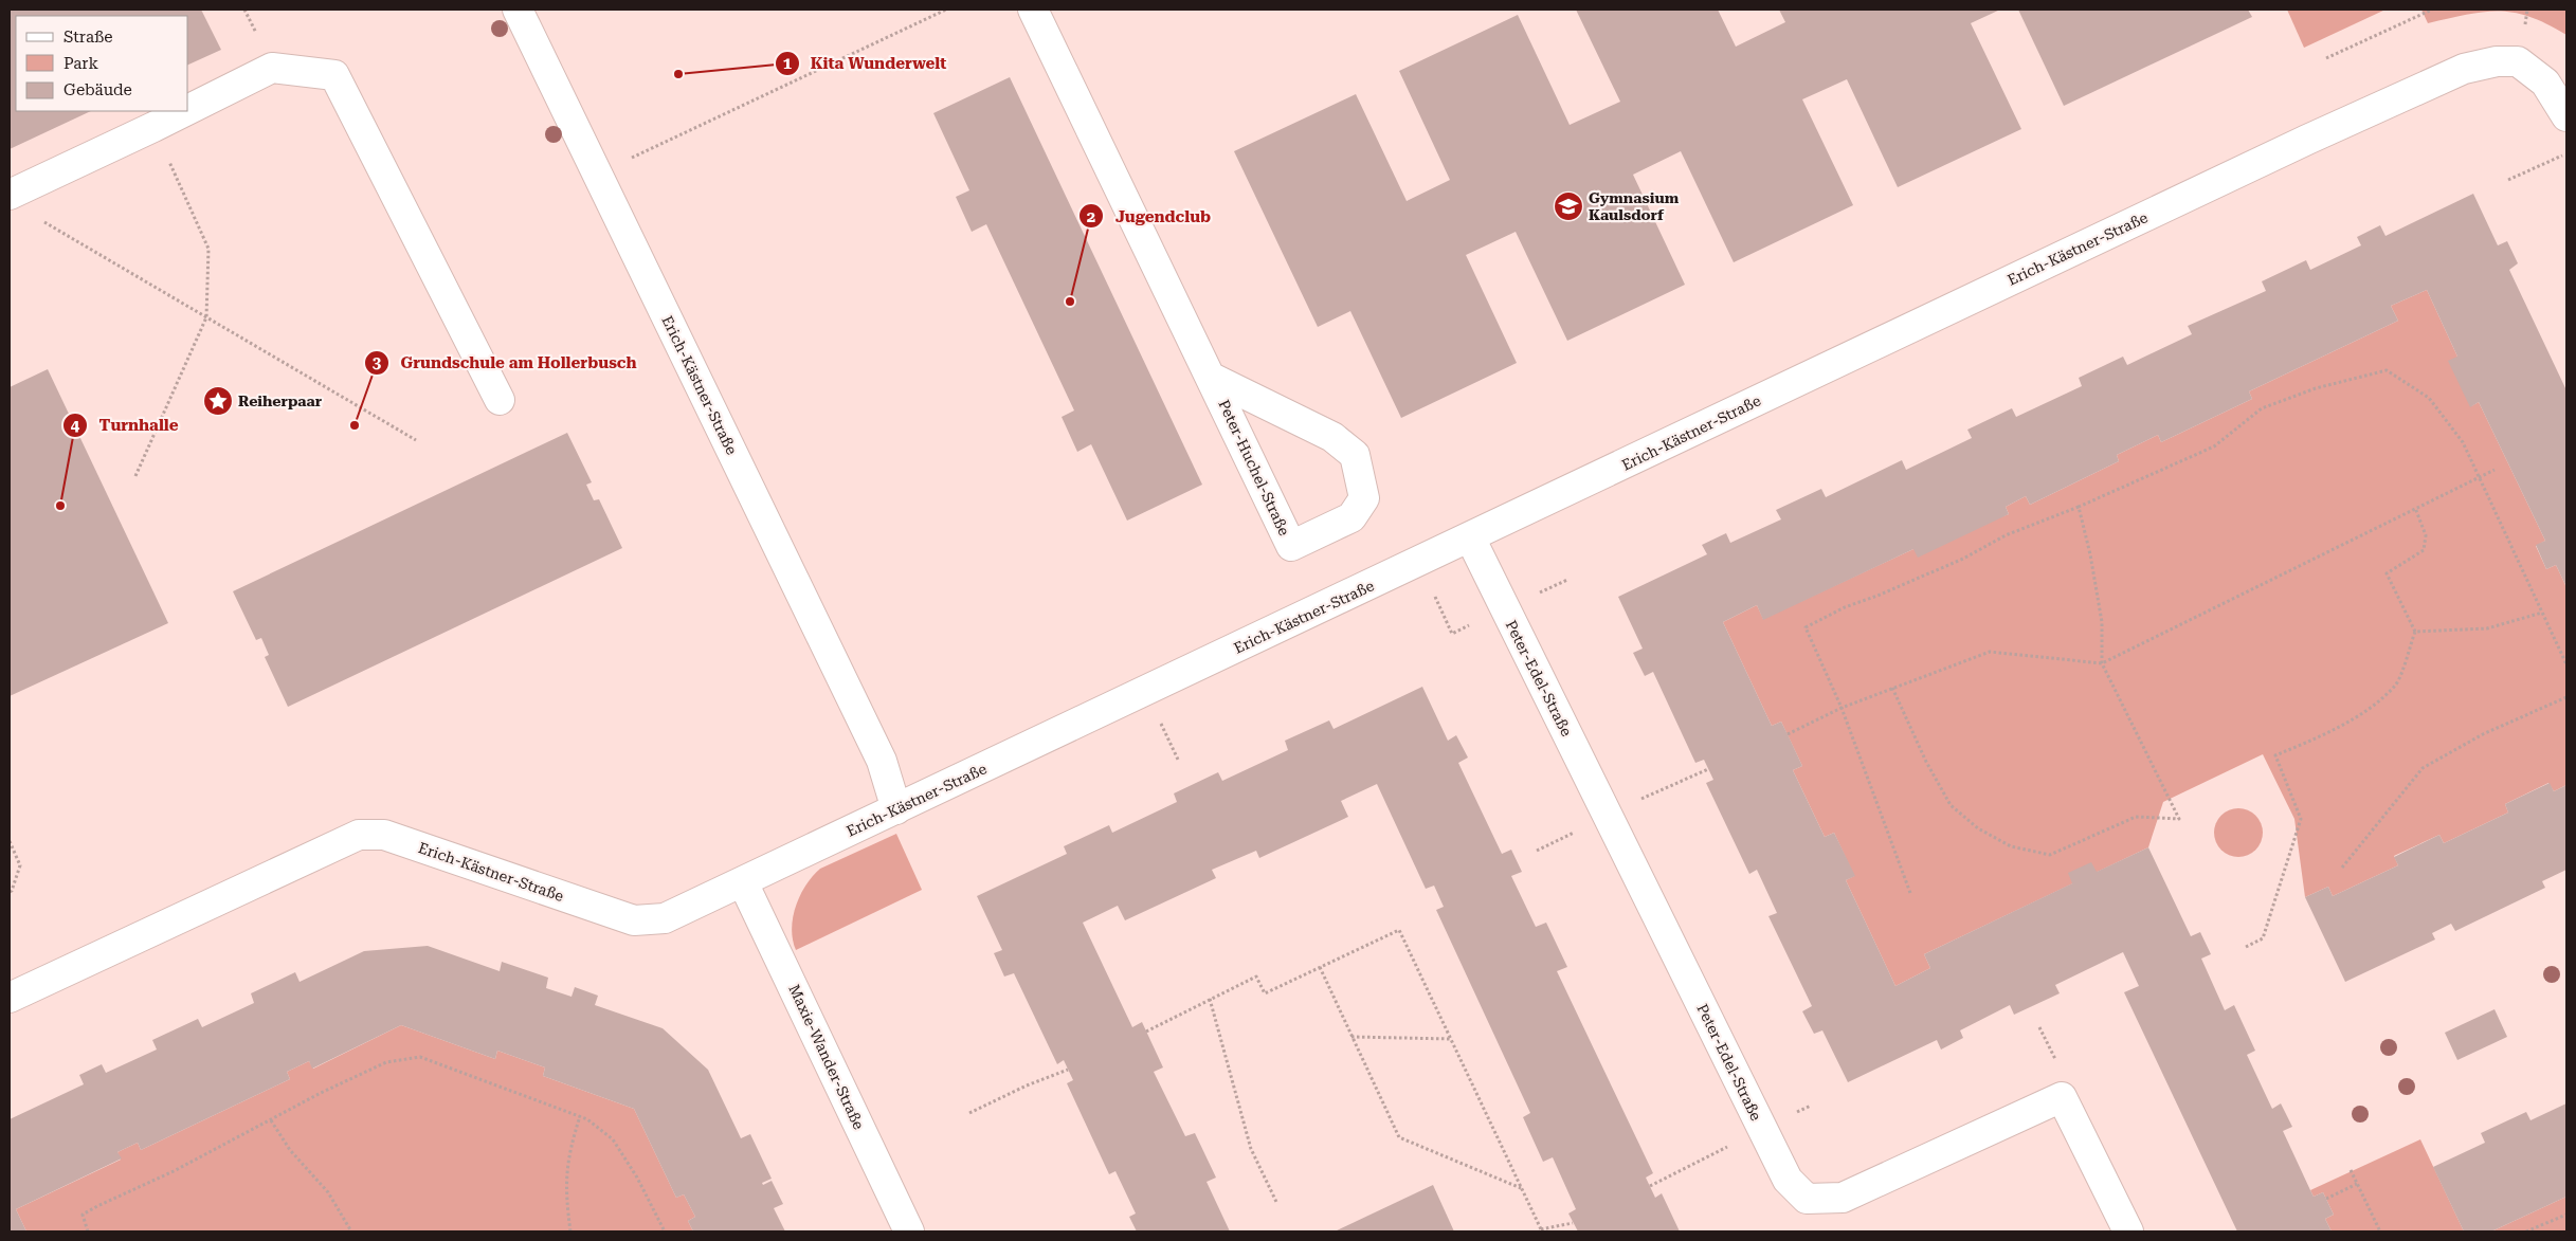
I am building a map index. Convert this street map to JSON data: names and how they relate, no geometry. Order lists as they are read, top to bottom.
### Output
{
  "streets": {
    "street": [
      "Erich-Kästner-Straße",
      "Peter-Huchel-Straße",
      "Peter-Edel-Straße",
      "Maxie-Wander-Straße"
    ]
  },
  "crossings": [
    ["Erich-Kästner-Straße", "Peter-Edel-Straße"],
    ["Erich-Kästner-Straße", "Maxie-Wander-Straße"]
  ],
  "places": {
    "other": [
      "Kita Wunderwelt",
      "Jugendclub",
      "Grundschule am Hollerbusch",
      "Turnhalle"
    ],
    "school or university": ["Gymnasium Kaulsdorf"],
    "place": ["Reiherpaar"]
  },
  "legend": ["Straße", "Park", "Gebäude"]
}
